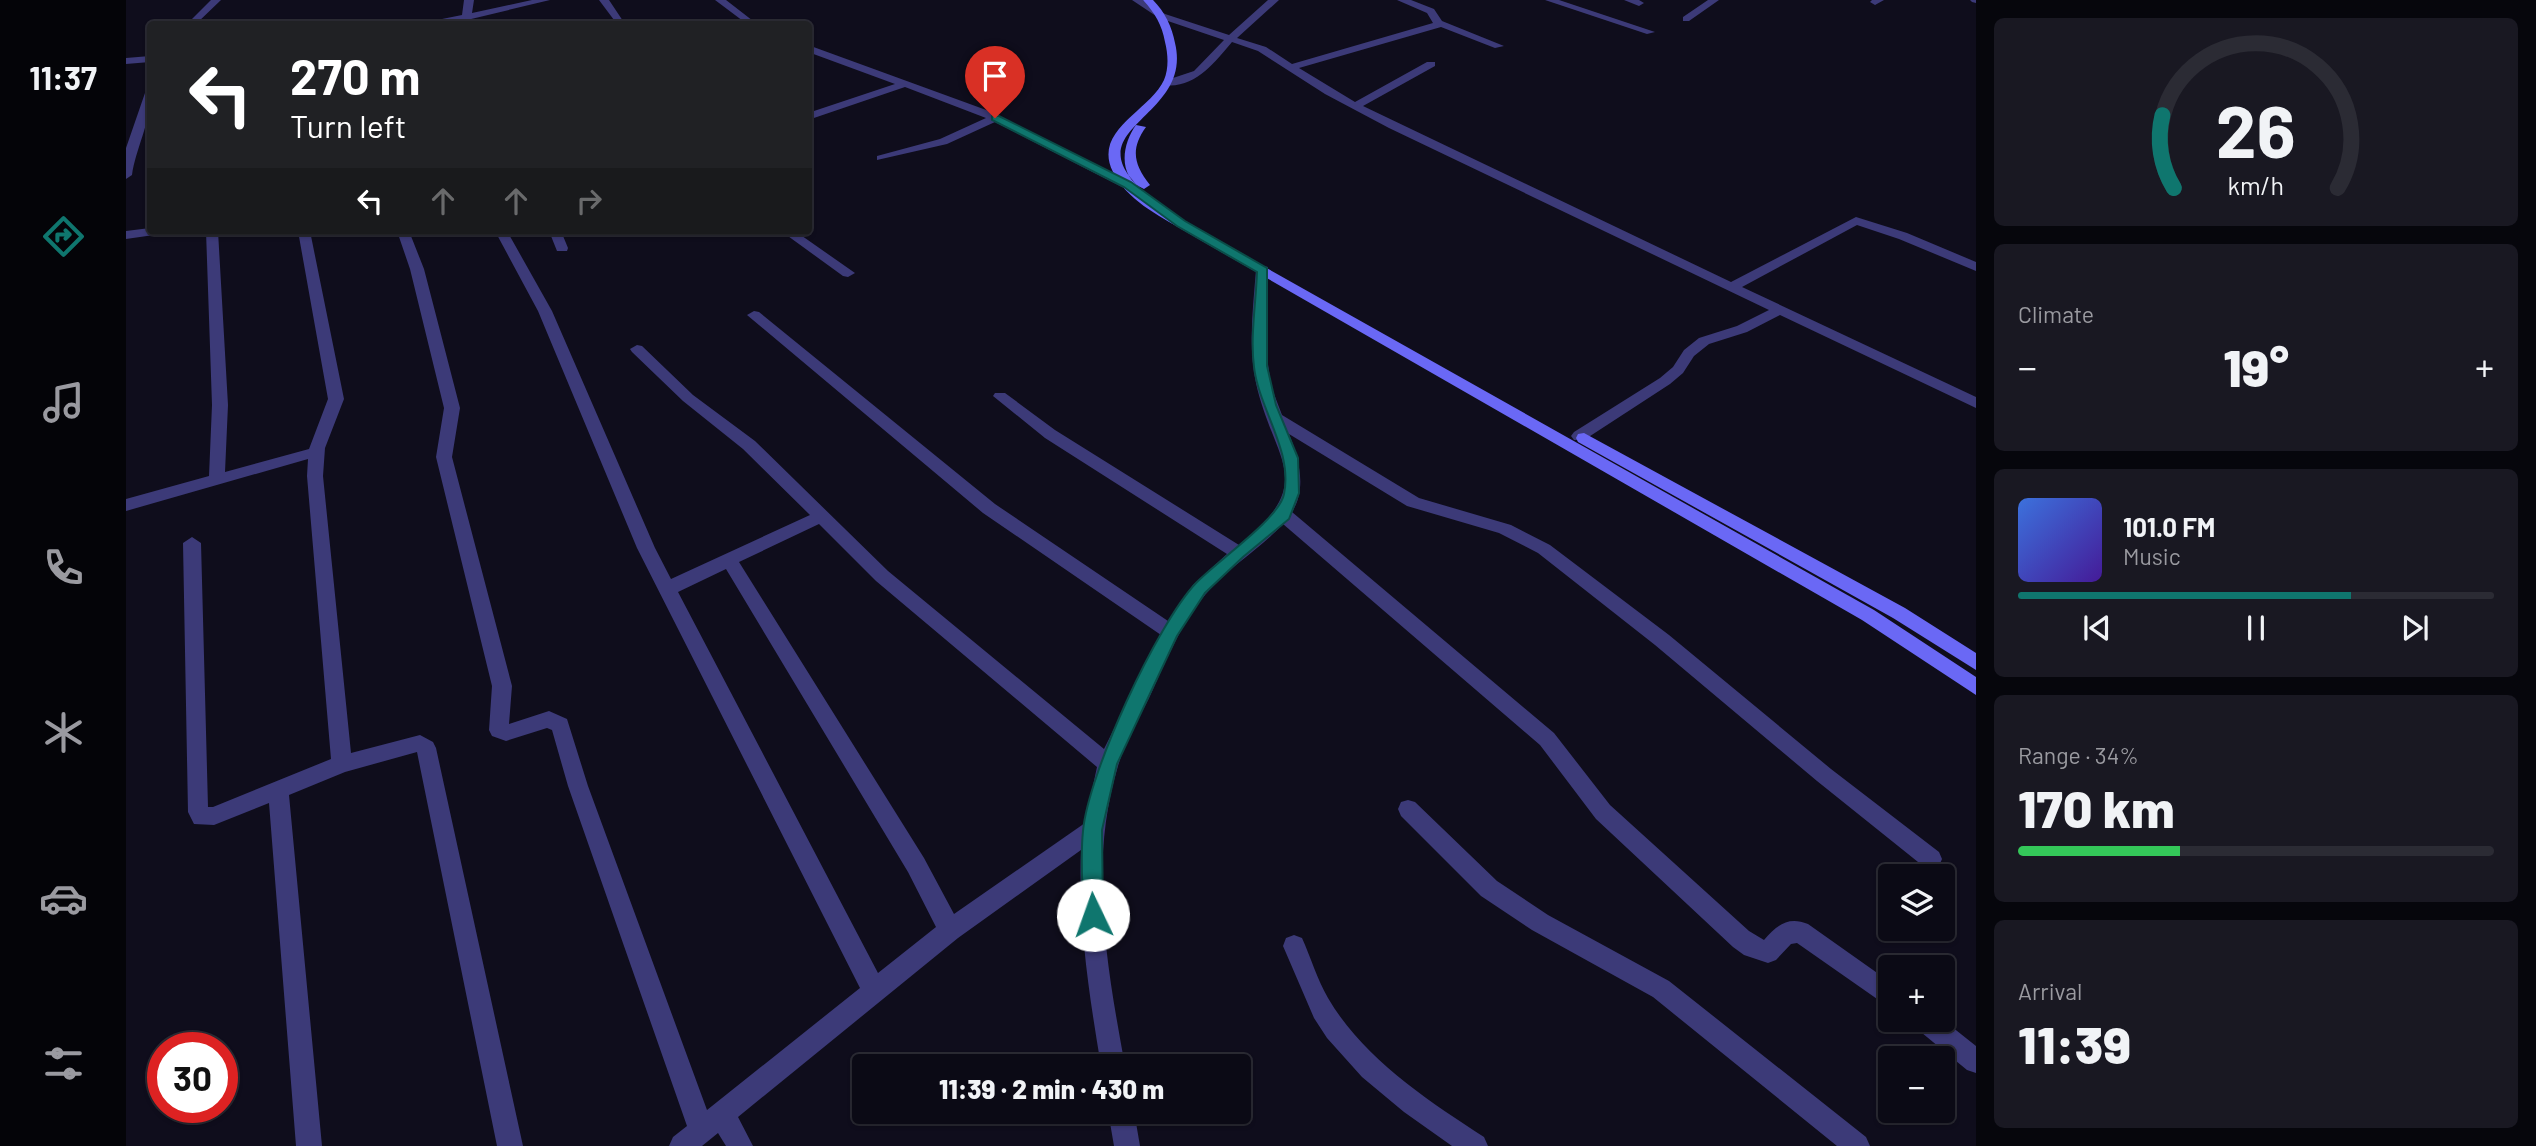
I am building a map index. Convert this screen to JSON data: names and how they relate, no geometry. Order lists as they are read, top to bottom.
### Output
{
  "page": {
    "tabs": "11:37",
    "turn": ["270 m", "Turn left"],
    "tile": [
      "Climate",
      ["Range · 34%", "170 km"],
      ["Arrival", "11:39"]
    ],
    "heat": ["−", "19°", "+"],
    "song": ["101.0 FM", "Music"],
    "map_buttons": ["+", "−"],
    "limit": "30",
    "trip": "11:39 · 2 min · 430 m",
    "gauge": ["26", "km/h"]
  }
}
